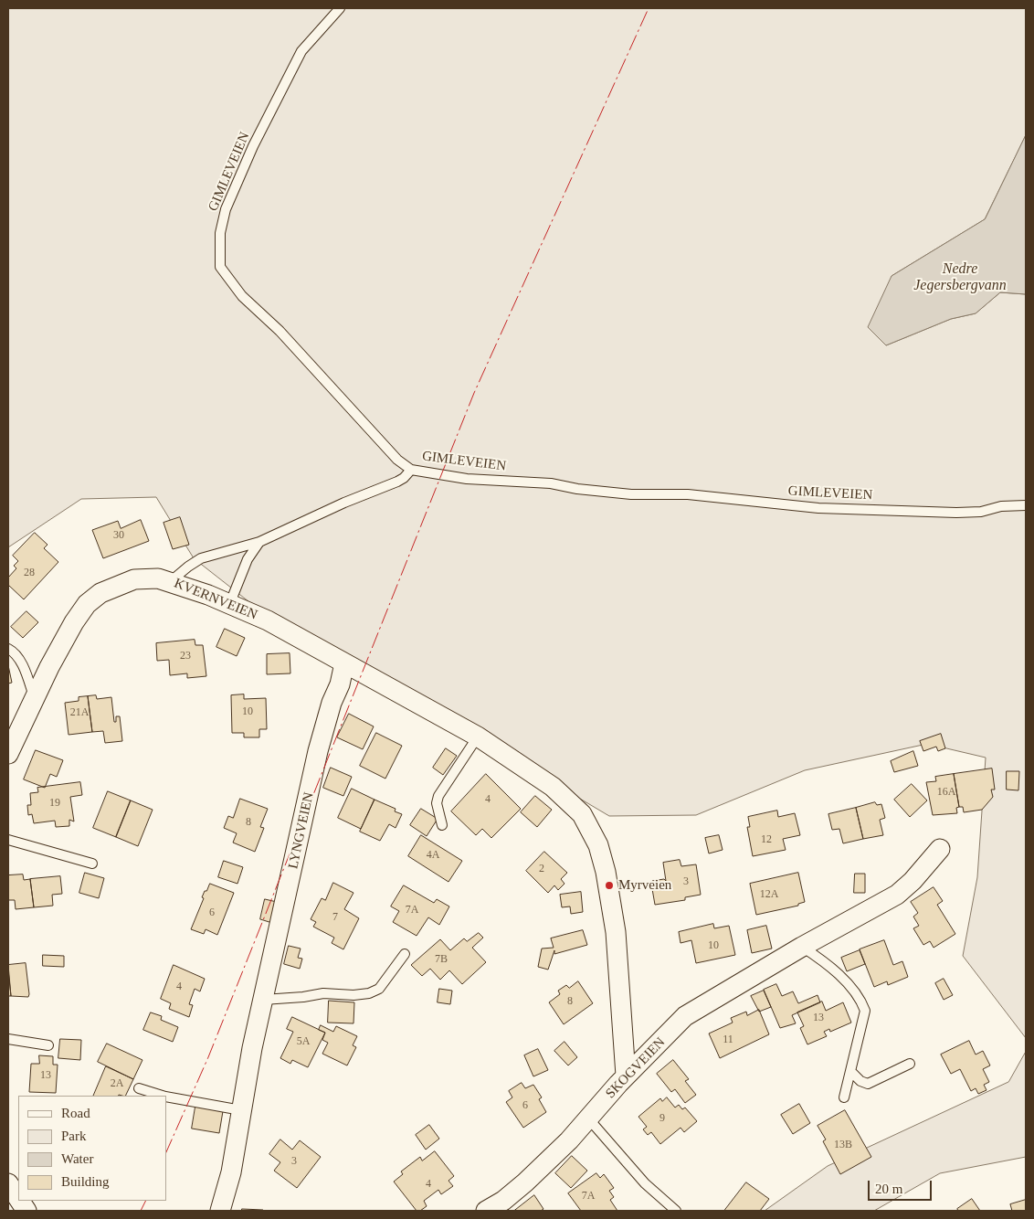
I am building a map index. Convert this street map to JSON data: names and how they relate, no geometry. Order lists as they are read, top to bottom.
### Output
{
  "streets": {
    "street": ["KVERNVEIEN", "LYNGVEIEN", "SKOGVEIEN"],
    "lane": ["GIMLEVEIEN"]
  },
  "crossings": [
    ["KVERNVEIEN", "LYNGVEIEN"]
  ],
  "water": ["Nedre Jegersbergvann"],
  "places": ["Myrveien"],
  "house_numbers": [
    "30",
    "28",
    "23",
    "10",
    "21A",
    "16A",
    "4",
    "19",
    "8",
    "12",
    "4A",
    "2",
    "3",
    "12A",
    "7A",
    "6",
    "7",
    "10",
    "7B",
    "4",
    "8",
    "13",
    "11",
    "5A",
    "13",
    "2A",
    "6",
    "9",
    "13B",
    "3",
    "4",
    "7A"
  ],
  "legend": [
    "Road",
    "Park",
    "Water",
    "Building"
  ],
  "scale_bar": "20 m"
}
